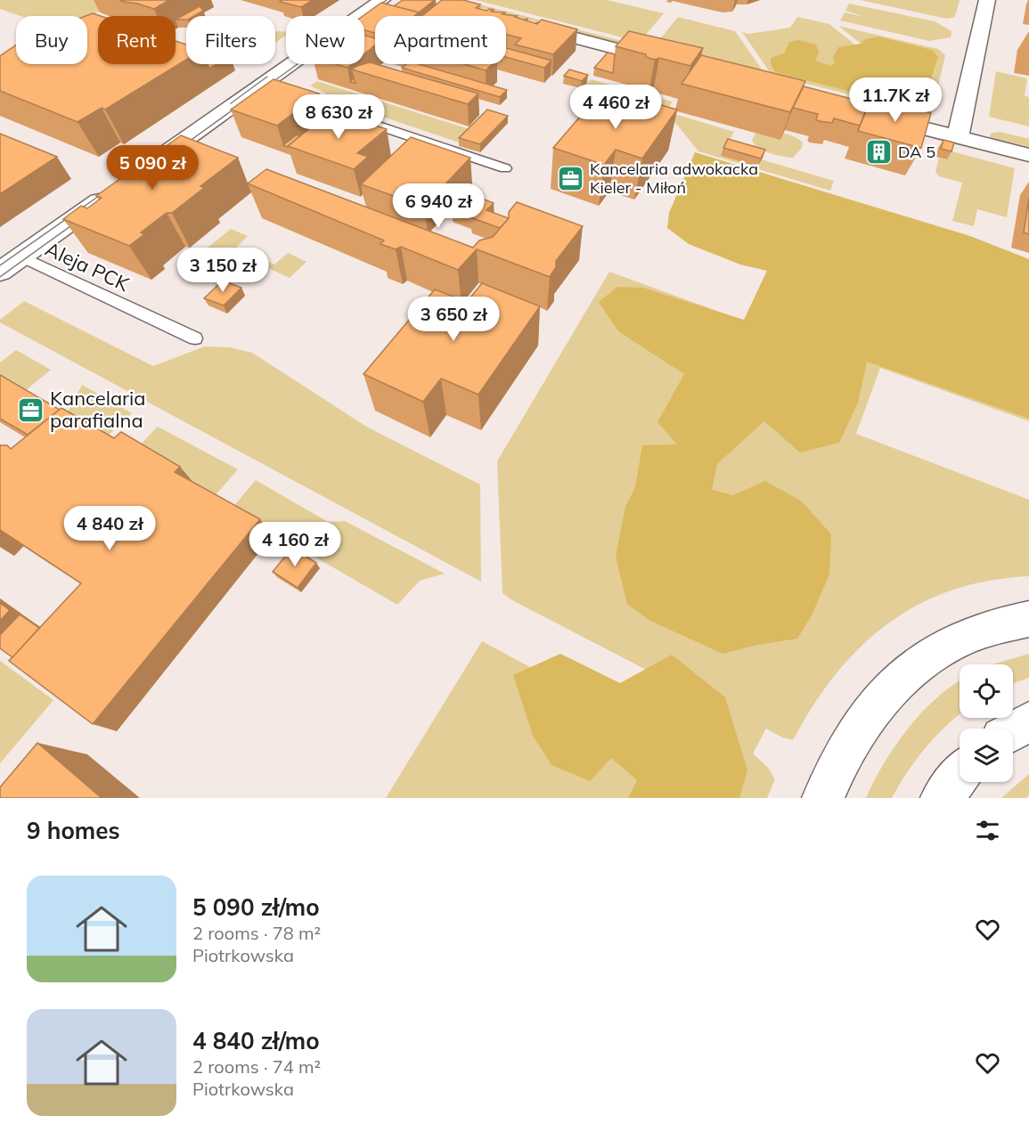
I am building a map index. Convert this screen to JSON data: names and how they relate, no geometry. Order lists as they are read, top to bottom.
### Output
{
  "streets": {
    "lane": ["Aleja PCK"]
  },
  "places": {
    "building": ["DA 5"],
    "office": ["Kancelaria adwokacka Kieler - Miłoń", "Kancelaria parafialna"]
  },
  "page": {
    "chip": [
      "Buy",
      "Rent",
      "Filters",
      "New",
      "Apartment"
    ],
    "price": [
      "11.7K zł",
      "4 460 zł",
      "8 630 zł",
      "5 090 zł",
      "6 940 zł",
      "3 150 zł",
      "3 650 zł",
      "4 840 zł",
      "4 160 zł"
    ],
    "heading": "9 homes",
    "list": [
      {
        "name": "5 090 zł/mo",
        "note": "2 rooms · 78 m² · Piotrkowska"
      },
      {
        "name": "4 840 zł/mo",
        "note": "2 rooms · 74 m² · Piotrkowska"
      }
    ]
  }
}
